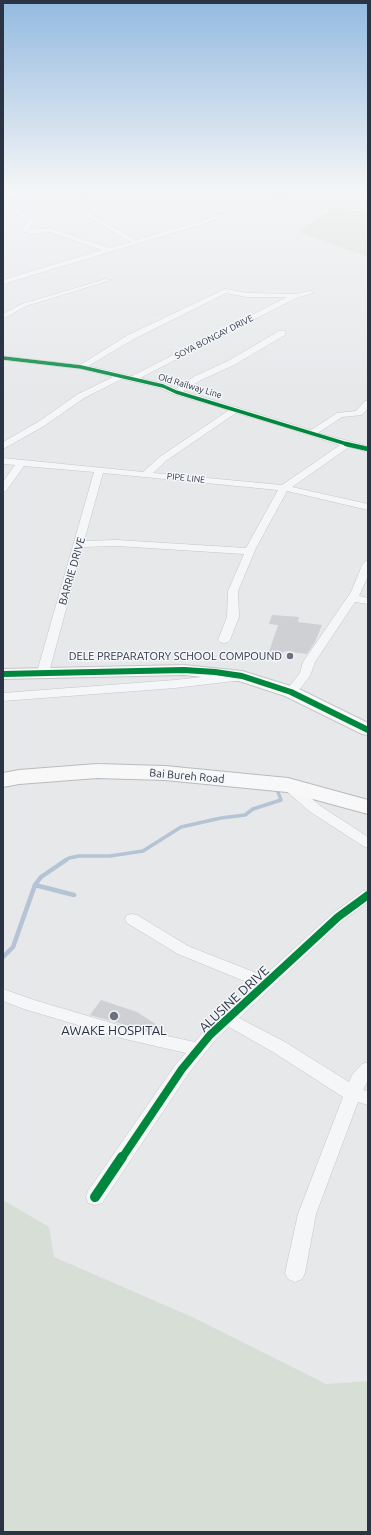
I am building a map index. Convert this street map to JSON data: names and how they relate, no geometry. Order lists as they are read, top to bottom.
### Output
{
  "streets": {
    "highway": ["Bai Bureh Road"],
    "street": [
      "SOYA BONGAY DRIVE",
      "Old Railway Line",
      "PIPE LINE",
      "BARRIE DRIVE",
      "ALUSINE DRIVE"
    ]
  },
  "crossings": [
    ["SOYA BONGAY DRIVE", "Old Railway Line"],
    ["PIPE LINE", "BARRIE DRIVE"]
  ],
  "places": ["DELE PREPARATORY SCHOOL COMPOUND", "AWAKE HOSPITAL"]
}
